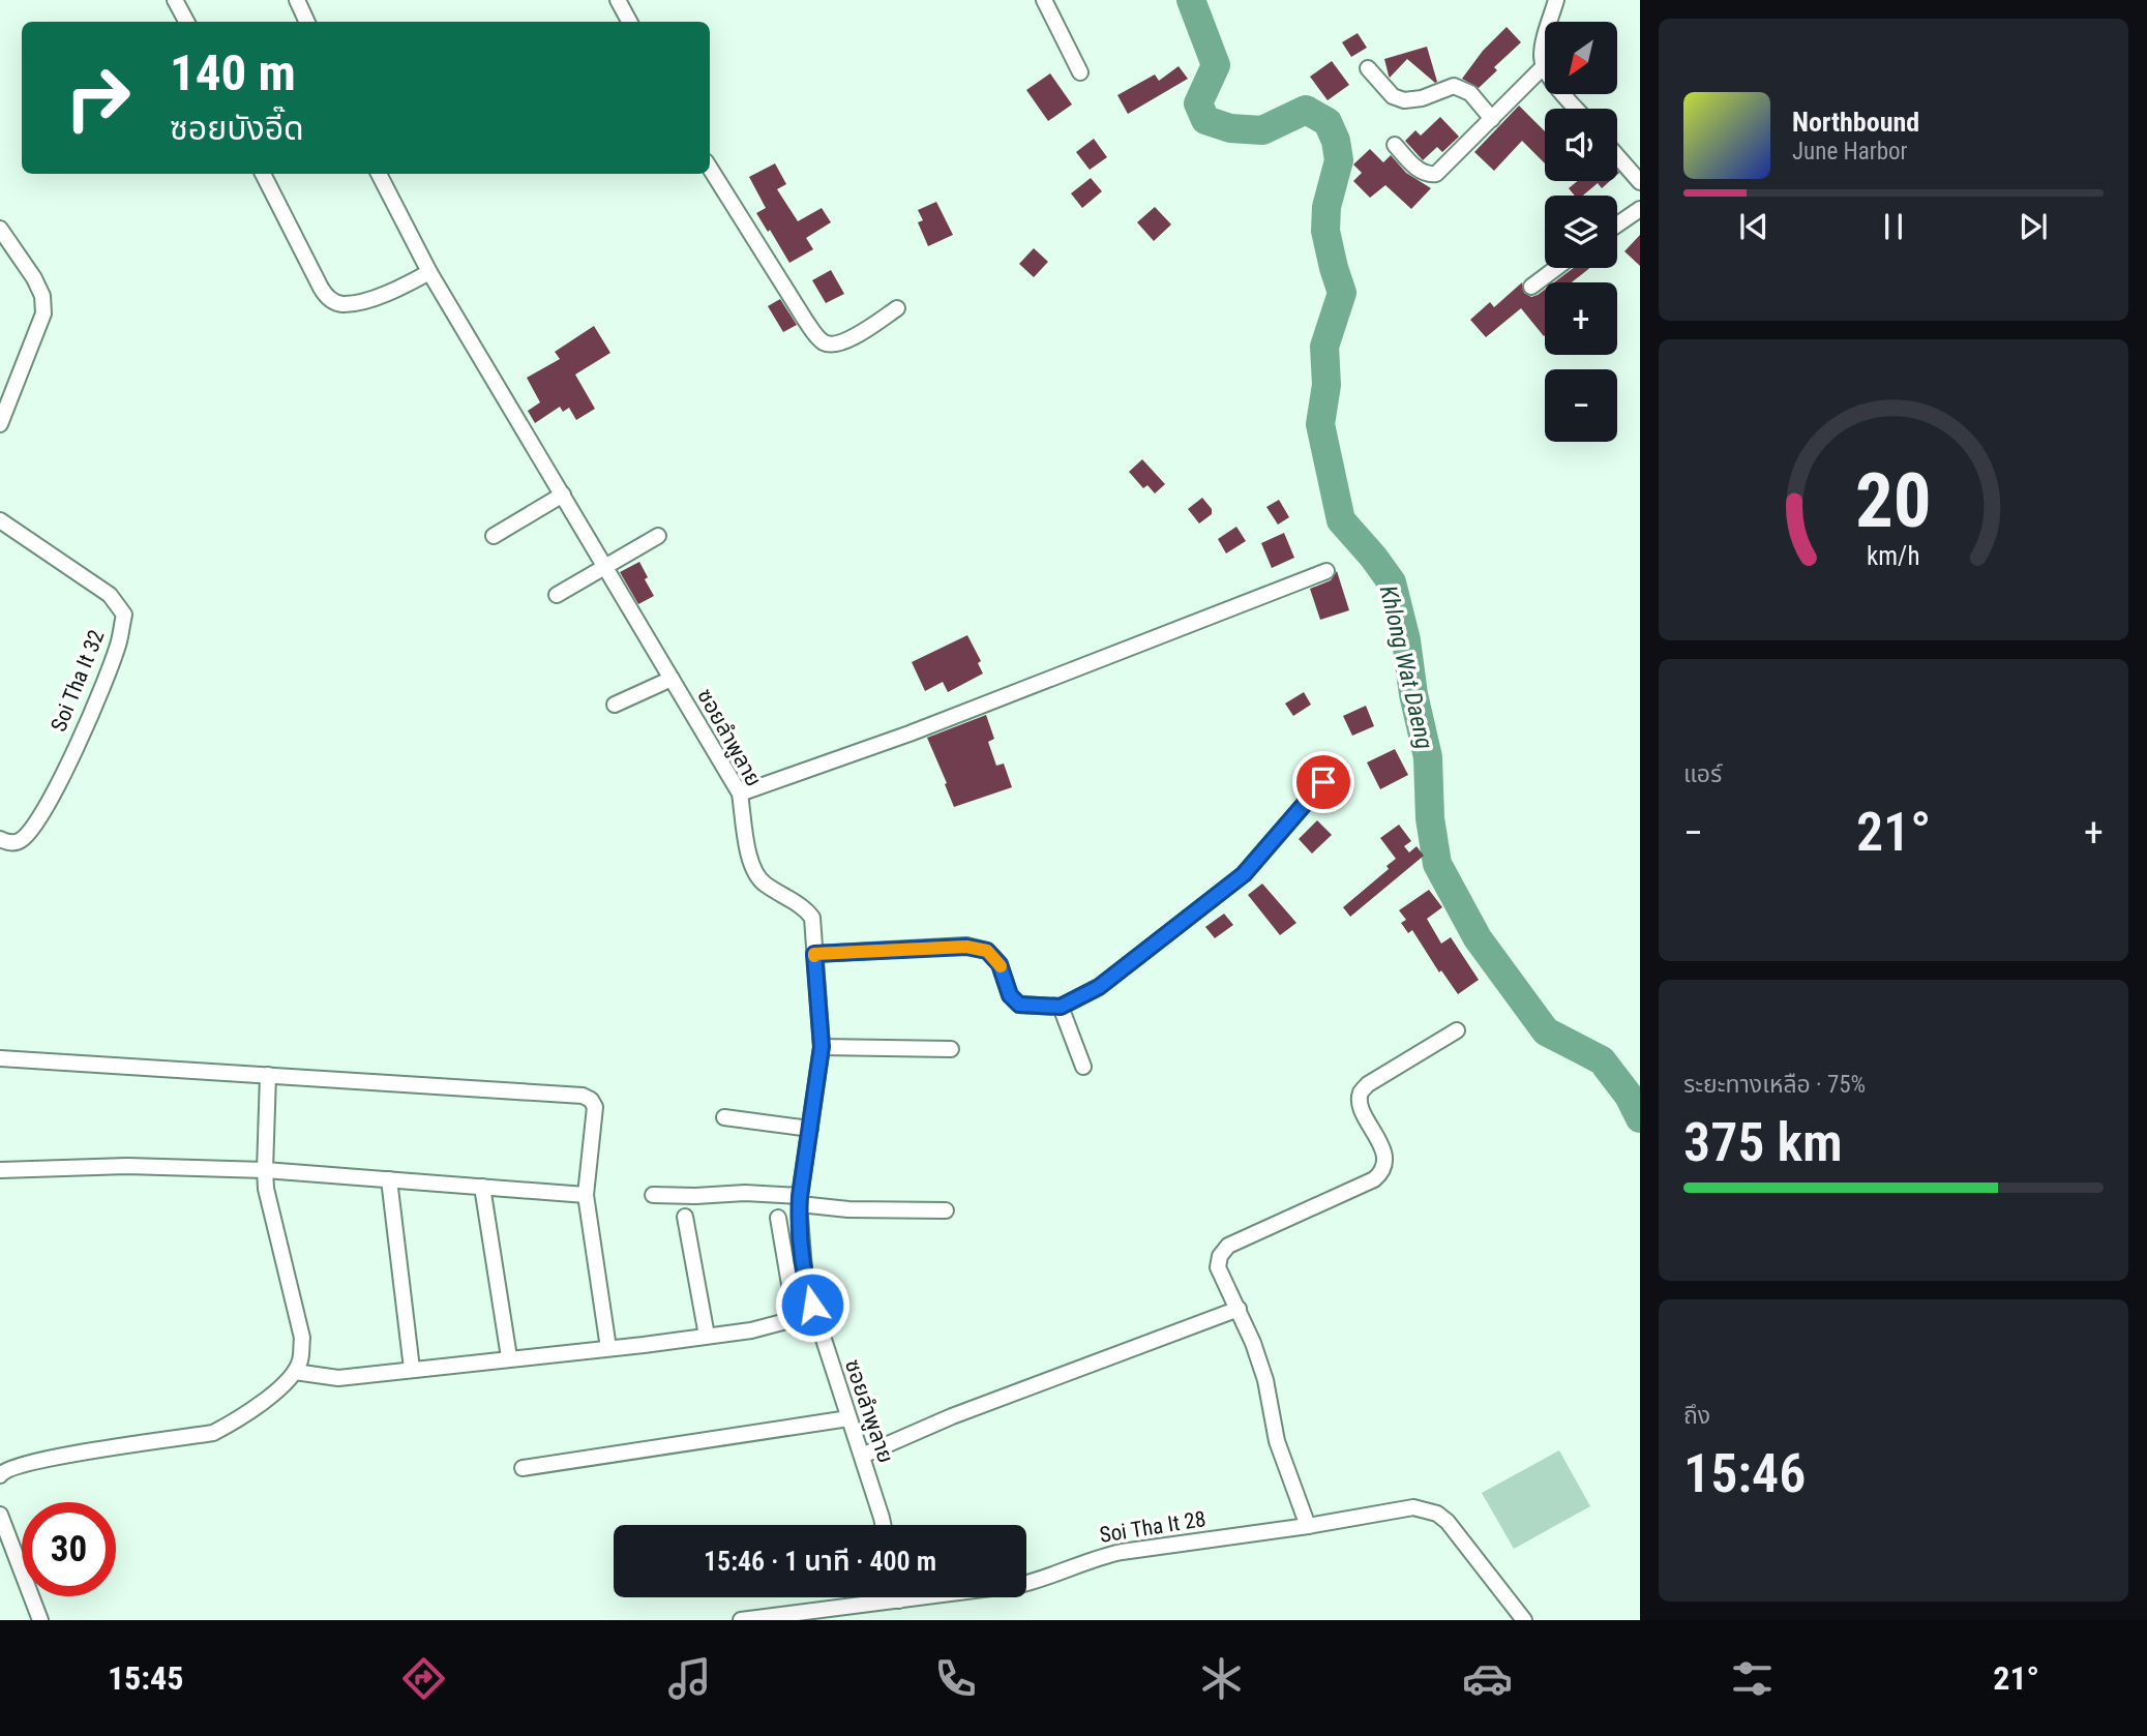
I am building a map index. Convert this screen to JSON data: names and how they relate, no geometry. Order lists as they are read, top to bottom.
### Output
{
  "streets": {
    "street": ["Soi Tha It 32", "ซอยลำพูลาย", "Soi Tha It 28"]
  },
  "water": ["Khlong Wat Daeng"],
  "north": "bottom left",
  "page": {
    "map_buttons": ["+", "−"],
    "turn": ["140 m", "ซอยบังอี๊ด"],
    "song": ["Northbound", "June Harbor"],
    "tile": [
      "แอร์",
      ["ระยะทางเหลือ · 75%", "375 km"],
      ["ถึง", "15:46"]
    ],
    "heat": ["−", "21°", "+"],
    "limit": "30",
    "trip": "15:46 · 1 นาที · 400 m",
    "tabs": ["15:45", "21°"],
    "gauge": ["20", "km/h"]
  }
}
